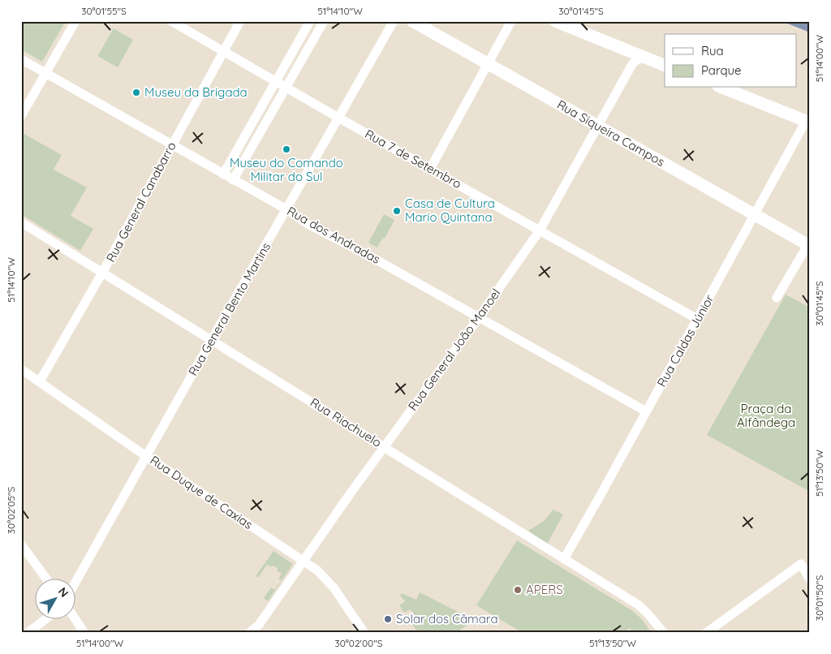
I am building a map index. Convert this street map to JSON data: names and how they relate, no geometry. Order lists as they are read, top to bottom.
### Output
{
  "streets": {
    "main road": ["Rua Siqueira Campos"],
    "street": [
      "Rua 7 de Setembro",
      "Rua General Canabarro",
      "Rua dos Andradas",
      "Rua General Bento Martins",
      "Rua Caldas Júnior",
      "Rua General João Manoel",
      "Rua Riachuelo",
      "Rua Duque de Caxias"
    ]
  },
  "crossings": [
    ["Rua Siqueira Campos", "Rua Caldas Júnior"],
    ["Rua Siqueira Campos", "Rua General João Manoel"],
    ["Rua 7 de Setembro", "Rua General Canabarro"],
    ["Rua 7 de Setembro", "Rua General Bento Martins"],
    ["Rua 7 de Setembro", "Rua Caldas Júnior"],
    ["Rua 7 de Setembro", "Rua General João Manoel"],
    ["Rua General Canabarro", "Rua dos Andradas"],
    ["Rua General Canabarro", "Rua Riachuelo"],
    ["Rua General Canabarro", "Rua Duque de Caxias"],
    ["Rua dos Andradas", "Rua General Bento Martins"],
    ["Rua dos Andradas", "Rua Caldas Júnior"],
    ["Rua dos Andradas", "Rua General João Manoel"],
    ["Rua General Bento Martins", "Rua Riachuelo"],
    ["Rua General Bento Martins", "Rua Duque de Caxias"],
    ["Rua Caldas Júnior", "Rua Riachuelo"],
    ["Rua General João Manoel", "Rua Riachuelo"],
    ["Rua General João Manoel", "Rua Duque de Caxias"]
  ],
  "parks": ["Praça da Alfândega"],
  "places": [
    "Museu da Brigada",
    "Museu do Comando Militar do Sul",
    "Casa de Cultura Mario Quintana",
    "APERS",
    "Solar dos Câmara"
  ],
  "legend": ["Rua", "Parque"],
  "north": "top right",
  "coordinates": [
    "30°01'55\"S",
    "51°14'10\"W",
    "30°01'45\"S",
    "51°14'00\"W",
    "51°13'50\"W",
    "30°02'05\"S",
    "30°01'50\"S",
    "30°02'00\"S"
  ]
}
